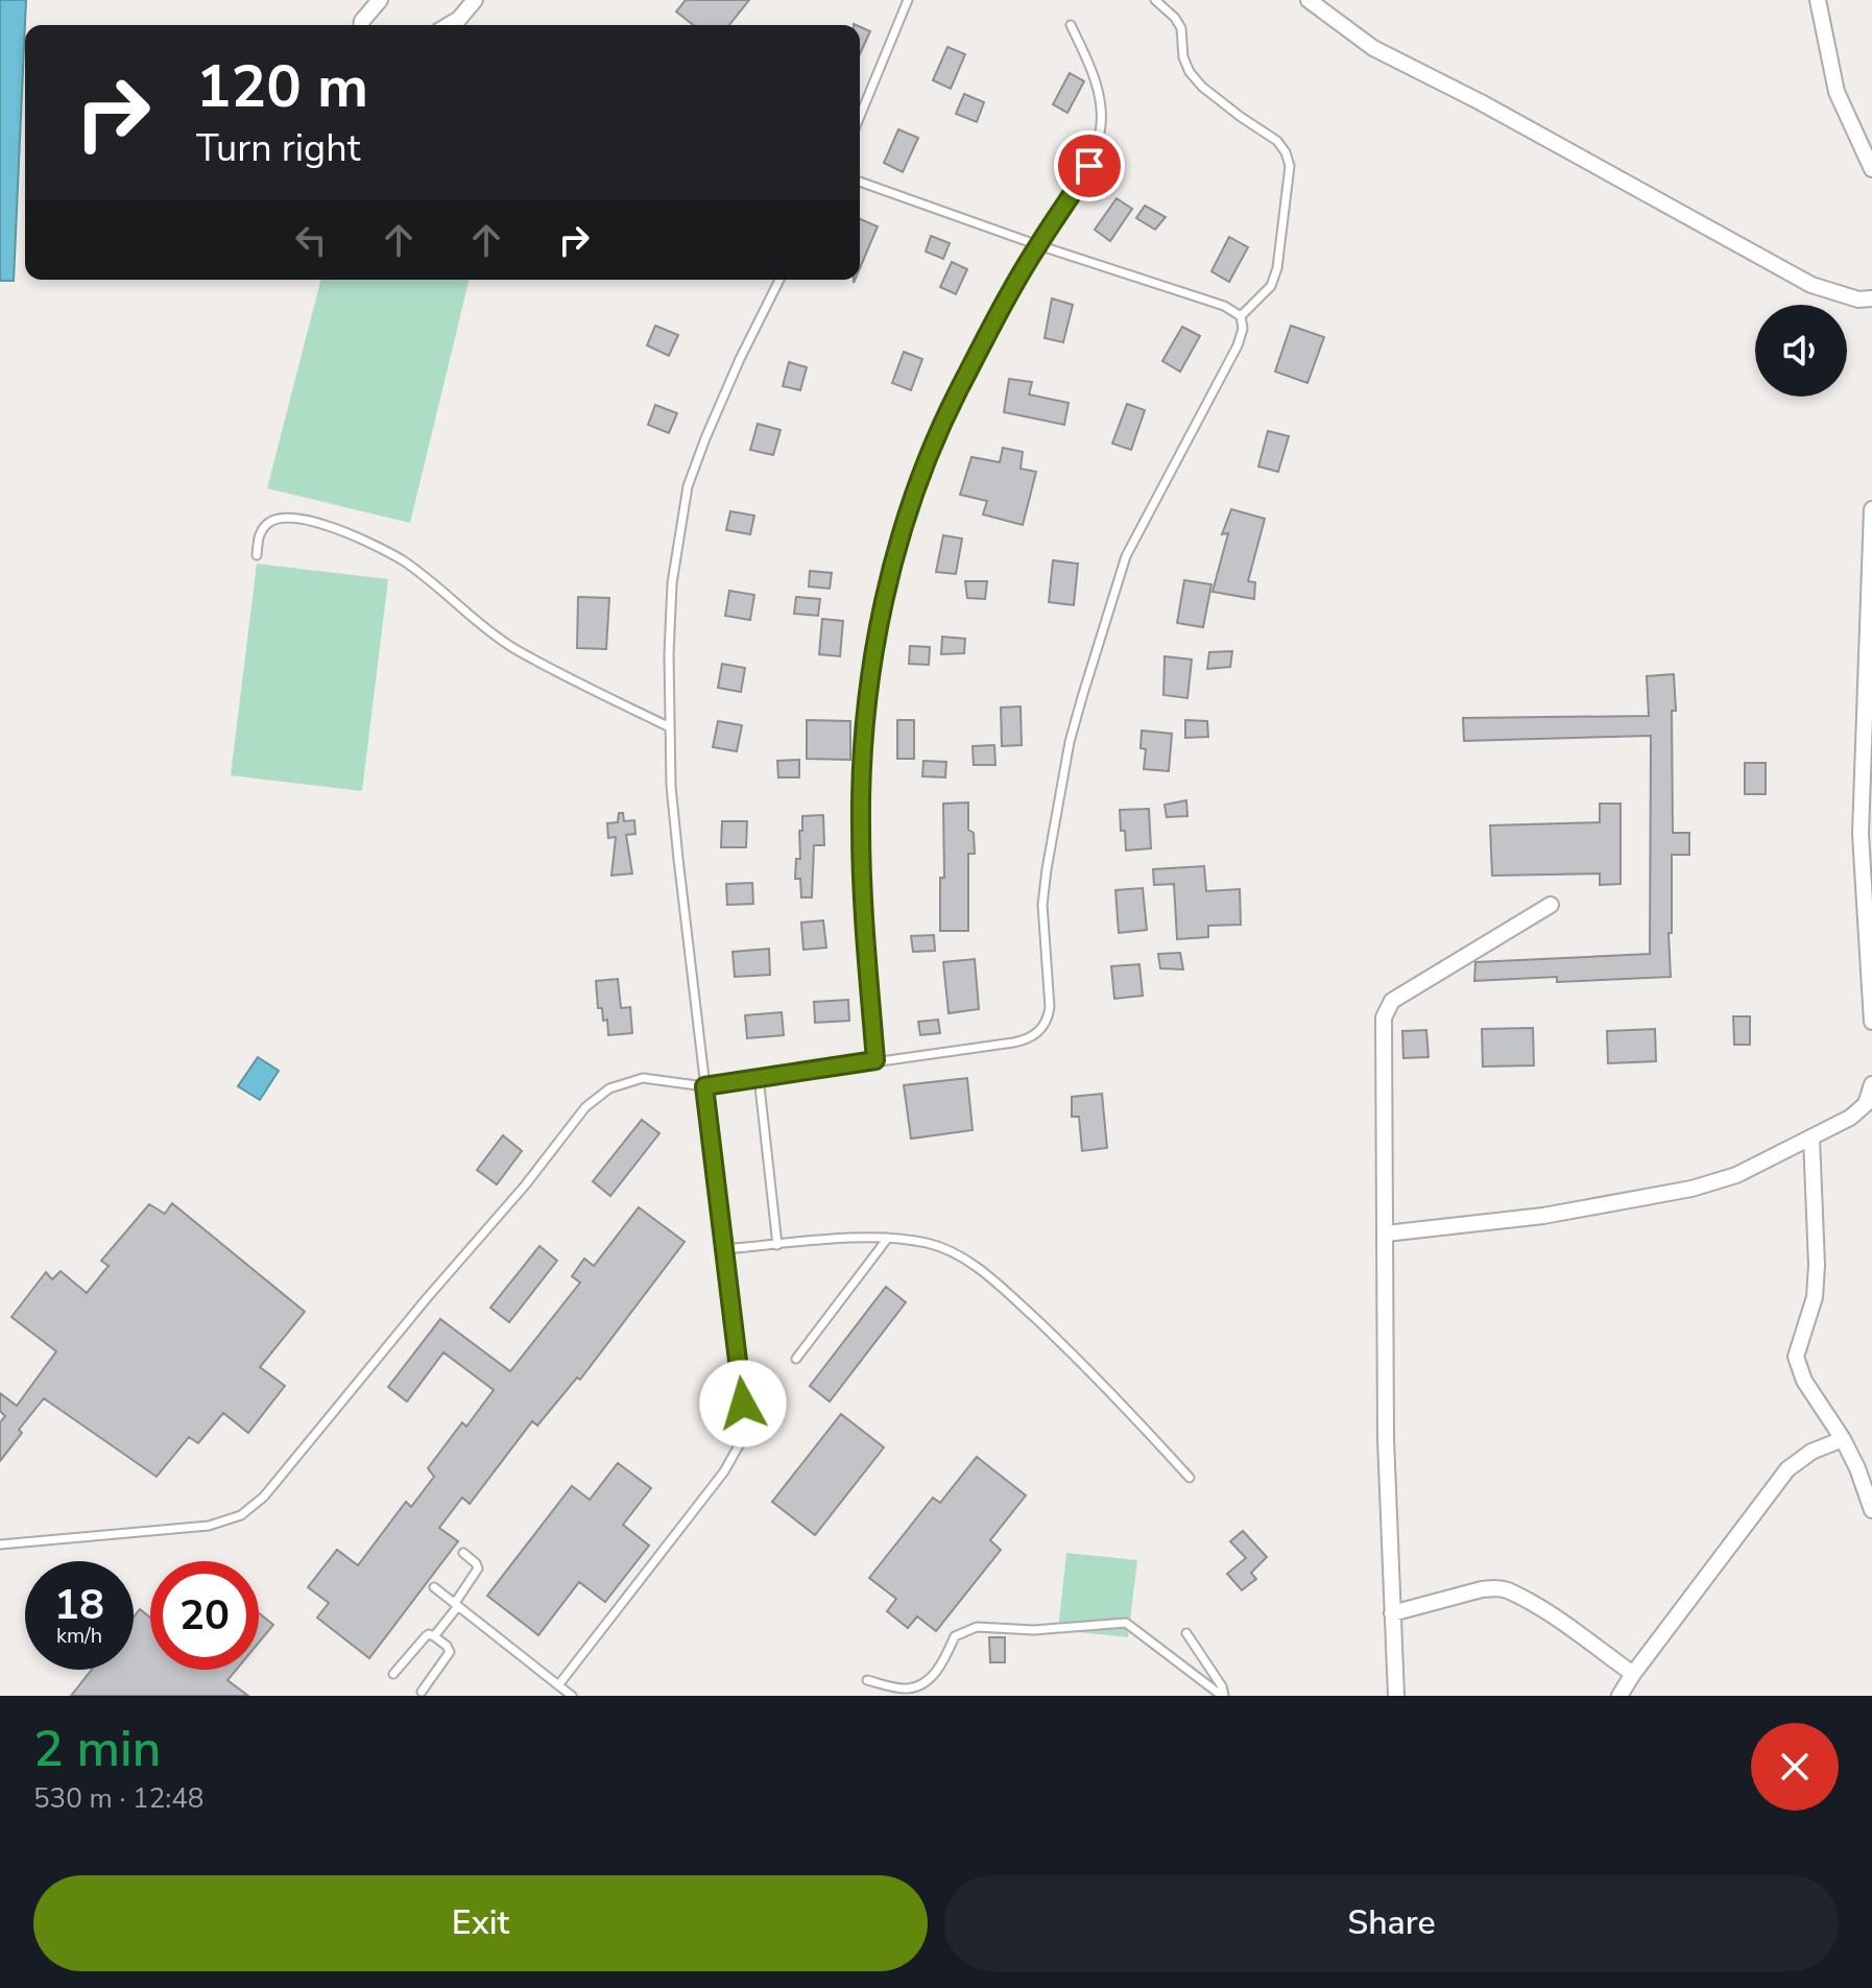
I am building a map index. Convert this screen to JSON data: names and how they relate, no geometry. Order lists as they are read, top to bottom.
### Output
{
  "page": {
    "turn": ["120 m", "Turn right"],
    "speed": "18 km/h",
    "limit": "20",
    "heading": ["2 min", "530 m · 12:48"],
    "buttons": ["Exit", "Share"]
  }
}
